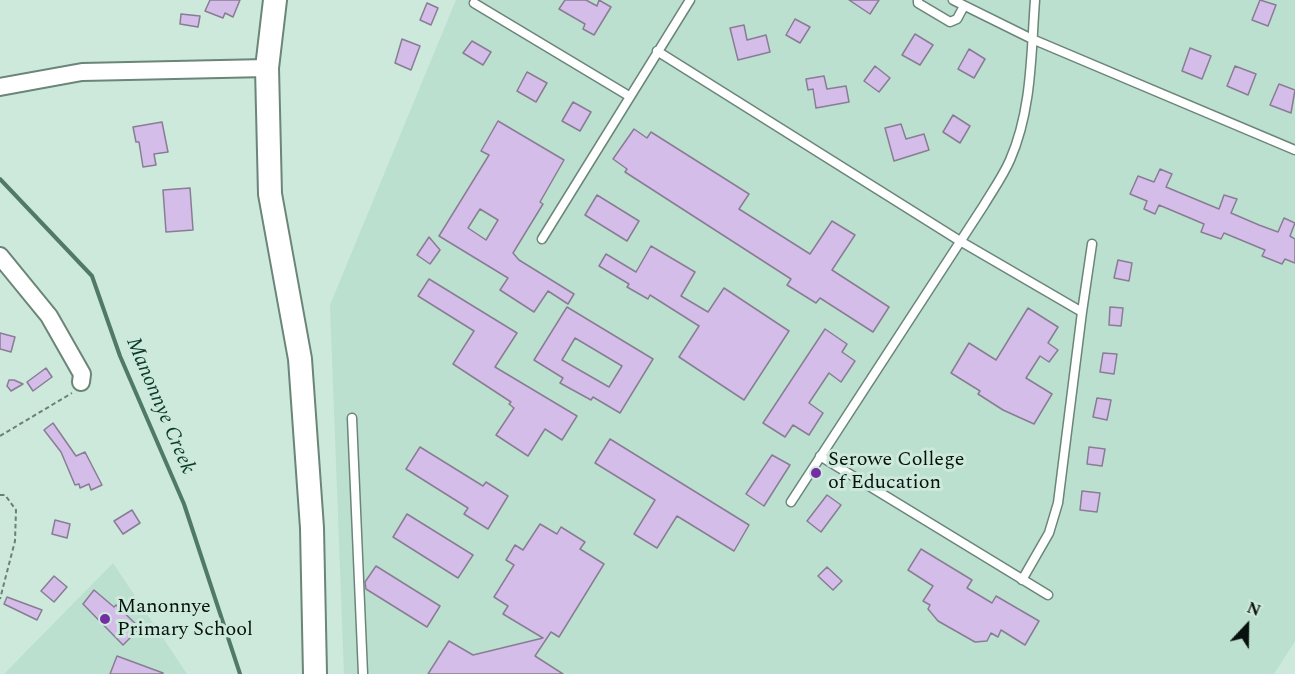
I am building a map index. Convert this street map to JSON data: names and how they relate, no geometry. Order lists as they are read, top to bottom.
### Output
{
  "water": ["Manonnye Creek"],
  "places": ["Serowe College of Education", "Manonnye Primary School"],
  "north": "top"
}
